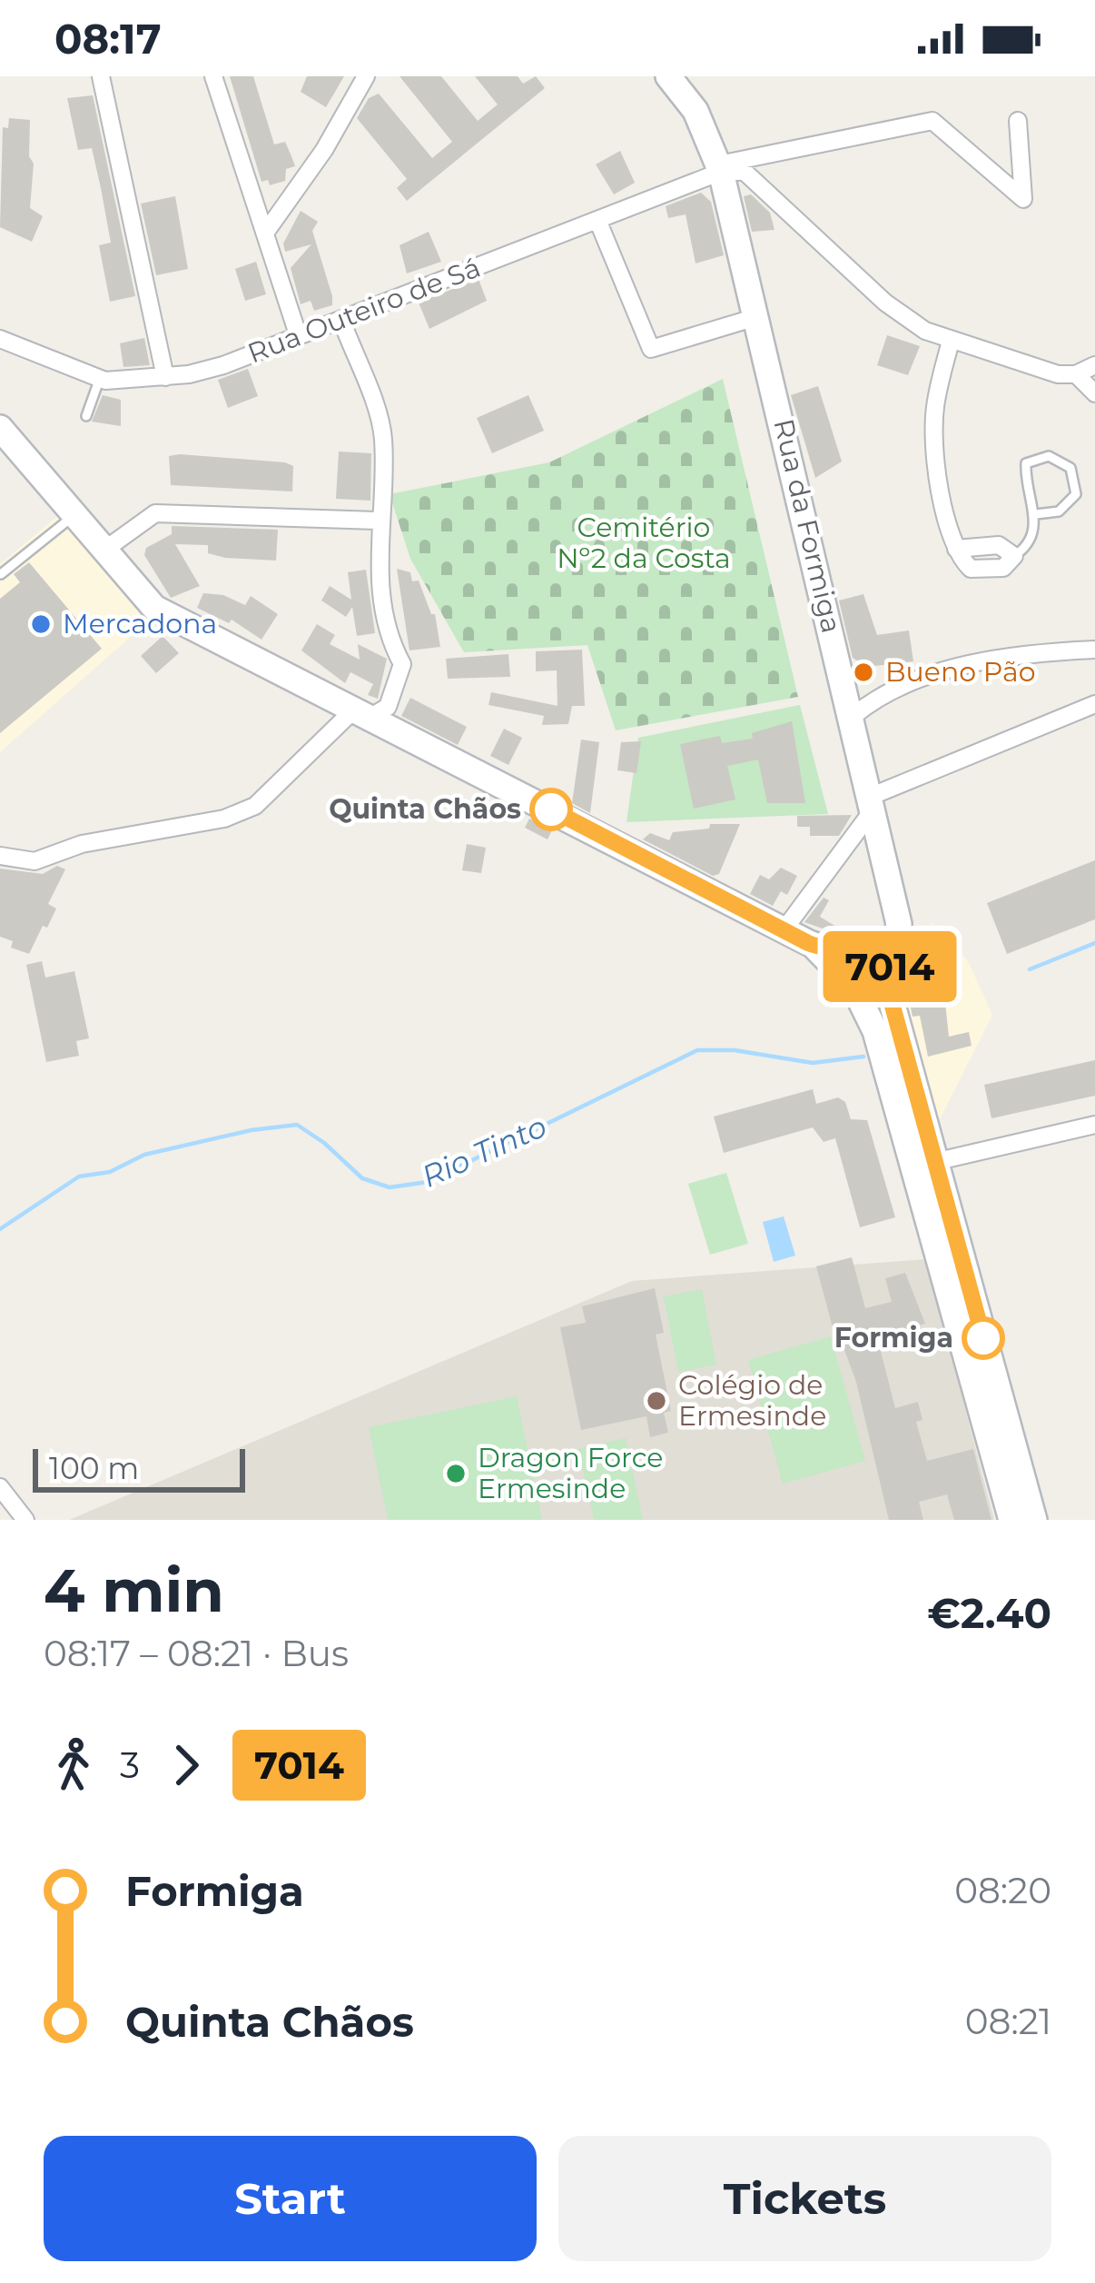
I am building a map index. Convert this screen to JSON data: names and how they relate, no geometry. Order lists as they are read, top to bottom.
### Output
{
  "streets": {
    "main road": ["Rua da Formiga"],
    "street": ["Rua Outeiro de Sá"]
  },
  "crossings": [
    ["Rua Outeiro de Sá", "Rua da Formiga"]
  ],
  "water": ["Rio Tinto"],
  "parks": ["Cemitério Nº2 da Costa"],
  "places": [
    "Mercadona",
    "Bueno Pão",
    "Quinta Chãos",
    "Formiga",
    "Colégio de Ermesinde",
    "Dragon Force Ermesinde"
  ],
  "lines": ["bus line 7014"],
  "scale_bar": "100 m",
  "page": {
    "status": "08:17",
    "on_map": "7014",
    "scale": "100 m",
    "heading": ["4 min", "08:17 – 08:21 · Bus", "€2.40"],
    "legs": ["3", "7014"],
    "list": [
      {
        "name": "Formiga",
        "value": "08:20"
      },
      {
        "name": "Quinta Chãos",
        "value": "08:21"
      }
    ],
    "buttons": ["Start", "Tickets"]
  }
}
